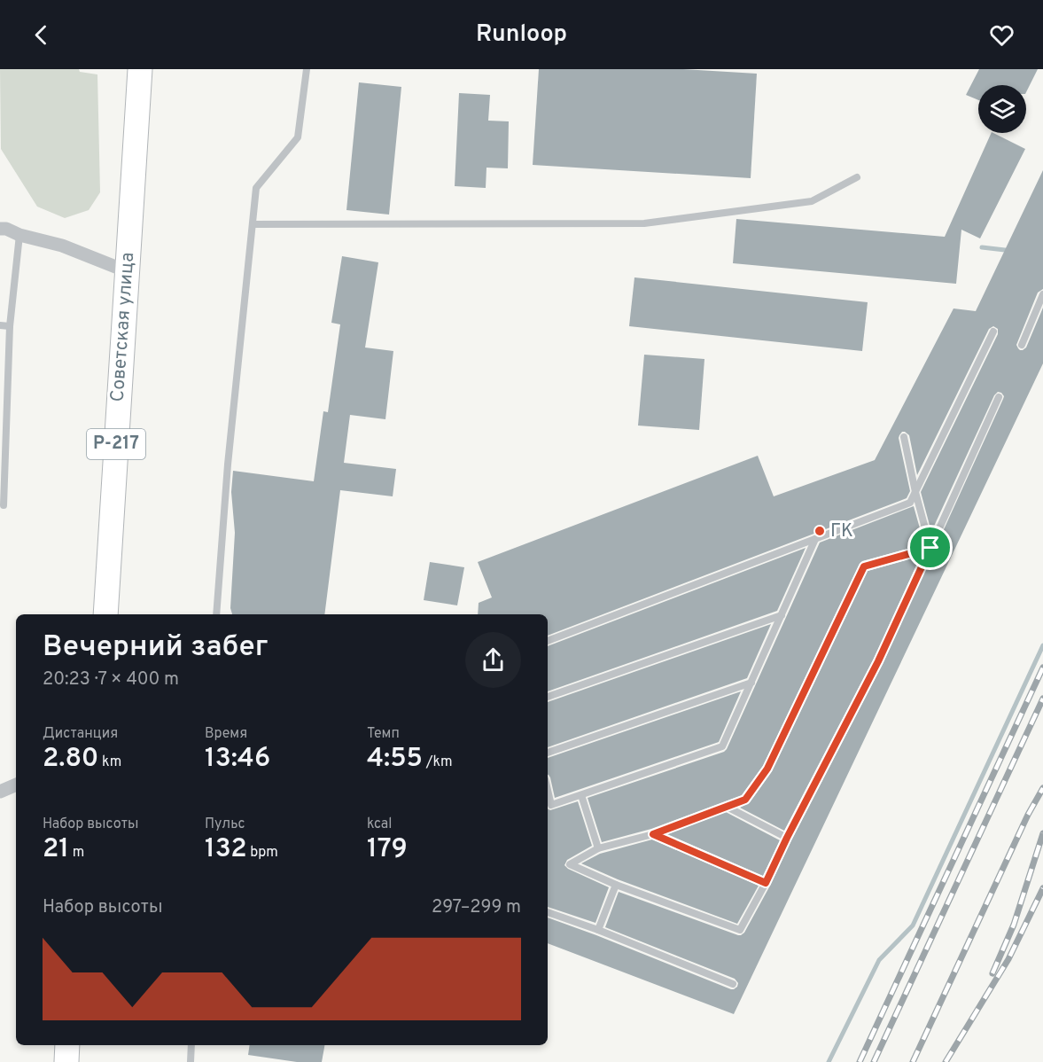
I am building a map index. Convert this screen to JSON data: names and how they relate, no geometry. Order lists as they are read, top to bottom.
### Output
{
  "streets": {
    "highway": ["Советская улица", "Р-217"]
  },
  "places": ["ГК"],
  "page": {
    "header": "Runloop",
    "heading": ["Вечерний забег", "20:23 · 7 × 400 m"],
    "stats": [
      ["Дистанция", "2.80 km"],
      ["Время", "13:46"],
      ["Темп", "4:55 /km"],
      ["Набор высоты", "21 m"],
      ["Пульс", "132 bpm"],
      ["kcal", "179"]
    ],
    "chart": ["Набор высоты", "297–299 m"]
  }
}
